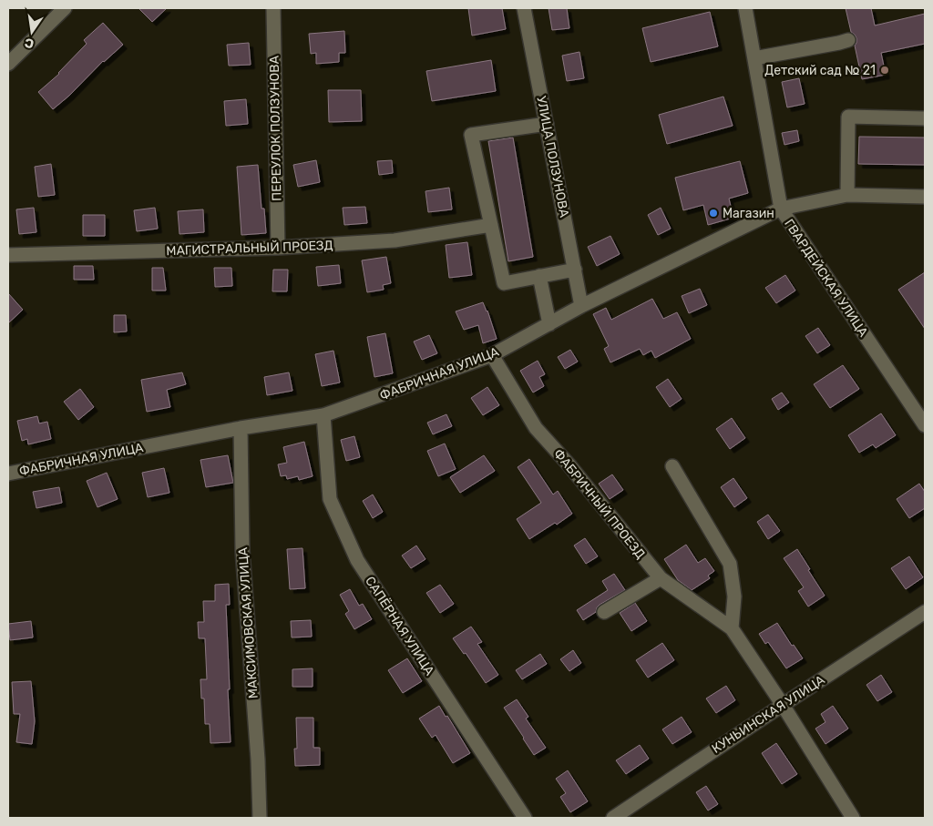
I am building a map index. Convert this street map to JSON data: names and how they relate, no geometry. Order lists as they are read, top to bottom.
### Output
{
  "streets": {
    "street": [
      "ПЕРЕУЛОК ПОЛЗУНОВА",
      "УЛИЦА ПОЛЗУНОВА",
      "МАГИСТРАЛЬНЫЙ ПРОЕЗД",
      "ГВАРДЕЙСКАЯ УЛИЦА",
      "ФАБРИЧНАЯ УЛИЦА",
      "ФАБРИЧНЫЙ ПРОЕЗД",
      "МАКСИМОВСКАЯ УЛИЦА",
      "САПЁРНАЯ УЛИЦА",
      "КУНЬИНСКАЯ УЛИЦА"
    ]
  },
  "crossings": [
    ["ПЕРЕУЛОК ПОЛЗУНОВА", "МАГИСТРАЛЬНЫЙ ПРОЕЗД"],
    ["УЛИЦА ПОЛЗУНОВА", "ФАБРИЧНАЯ УЛИЦА"],
    ["ГВАРДЕЙСКАЯ УЛИЦА", "ФАБРИЧНАЯ УЛИЦА"],
    ["ФАБРИЧНАЯ УЛИЦА", "ФАБРИЧНЫЙ ПРОЕЗД"],
    ["ФАБРИЧНАЯ УЛИЦА", "МАКСИМОВСКАЯ УЛИЦА"],
    ["ФАБРИЧНАЯ УЛИЦА", "САПЁРНАЯ УЛИЦА"]
  ],
  "places": ["Детский сад № 21", "Магазин"],
  "north": "bottom"
}
